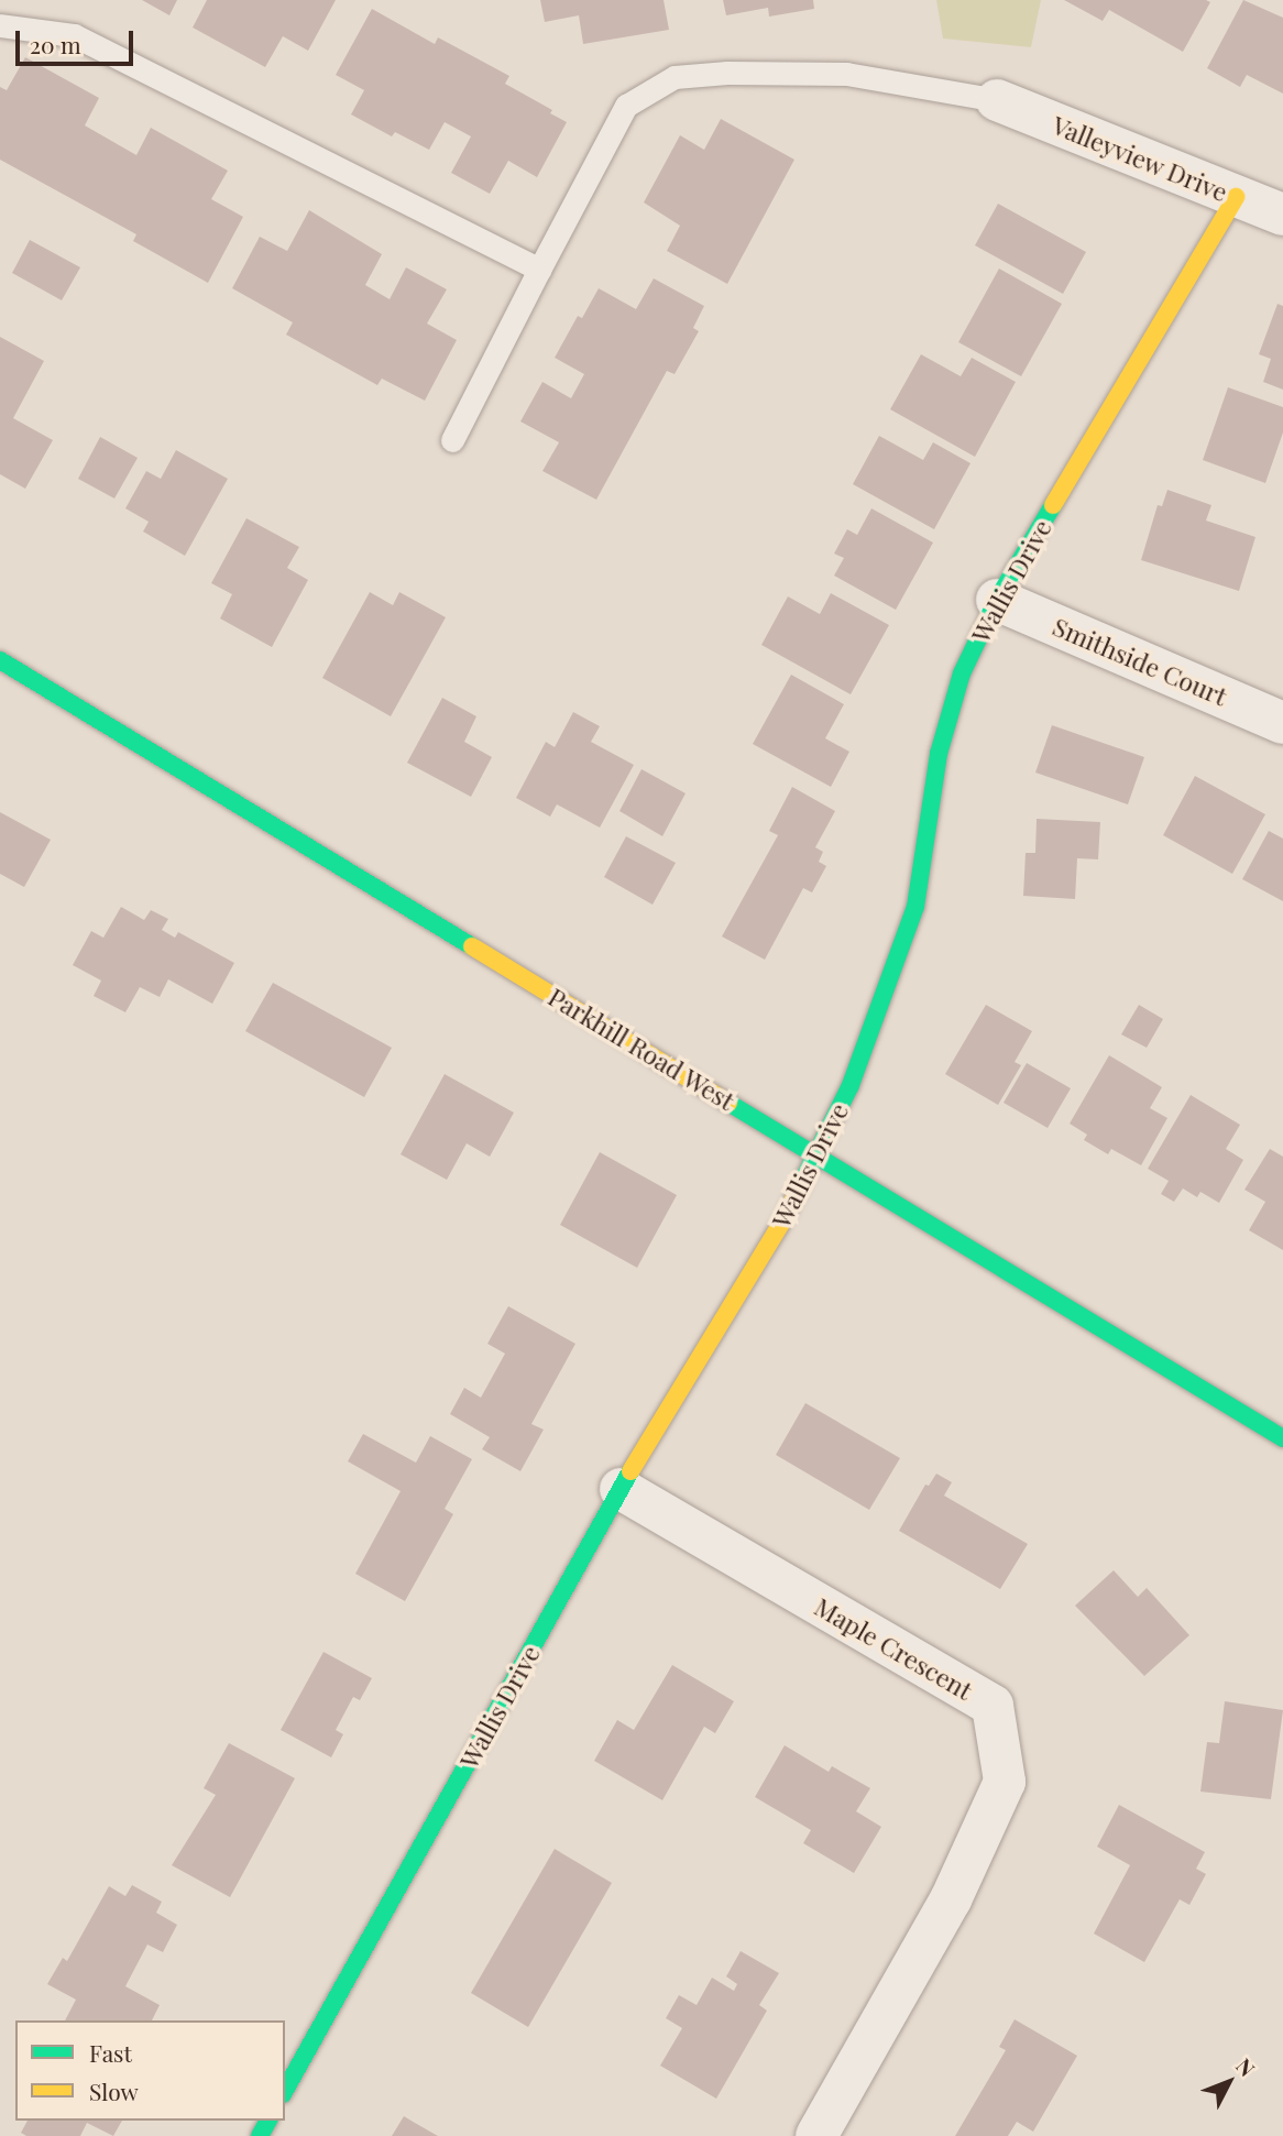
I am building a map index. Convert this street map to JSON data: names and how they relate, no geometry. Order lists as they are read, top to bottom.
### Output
{
  "streets": {
    "street": [
      "Valleyview Drive",
      "Wallis Drive",
      "Smithside Court",
      "Parkhill Road West",
      "Maple Crescent"
    ]
  },
  "crossings": [
    ["Valleyview Drive", "Wallis Drive"],
    ["Wallis Drive", "Smithside Court"],
    ["Wallis Drive", "Parkhill Road West"],
    ["Wallis Drive", "Maple Crescent"]
  ],
  "legend": ["Fast", "Slow"],
  "scale_bar": "20 m",
  "north": "top right"
}
